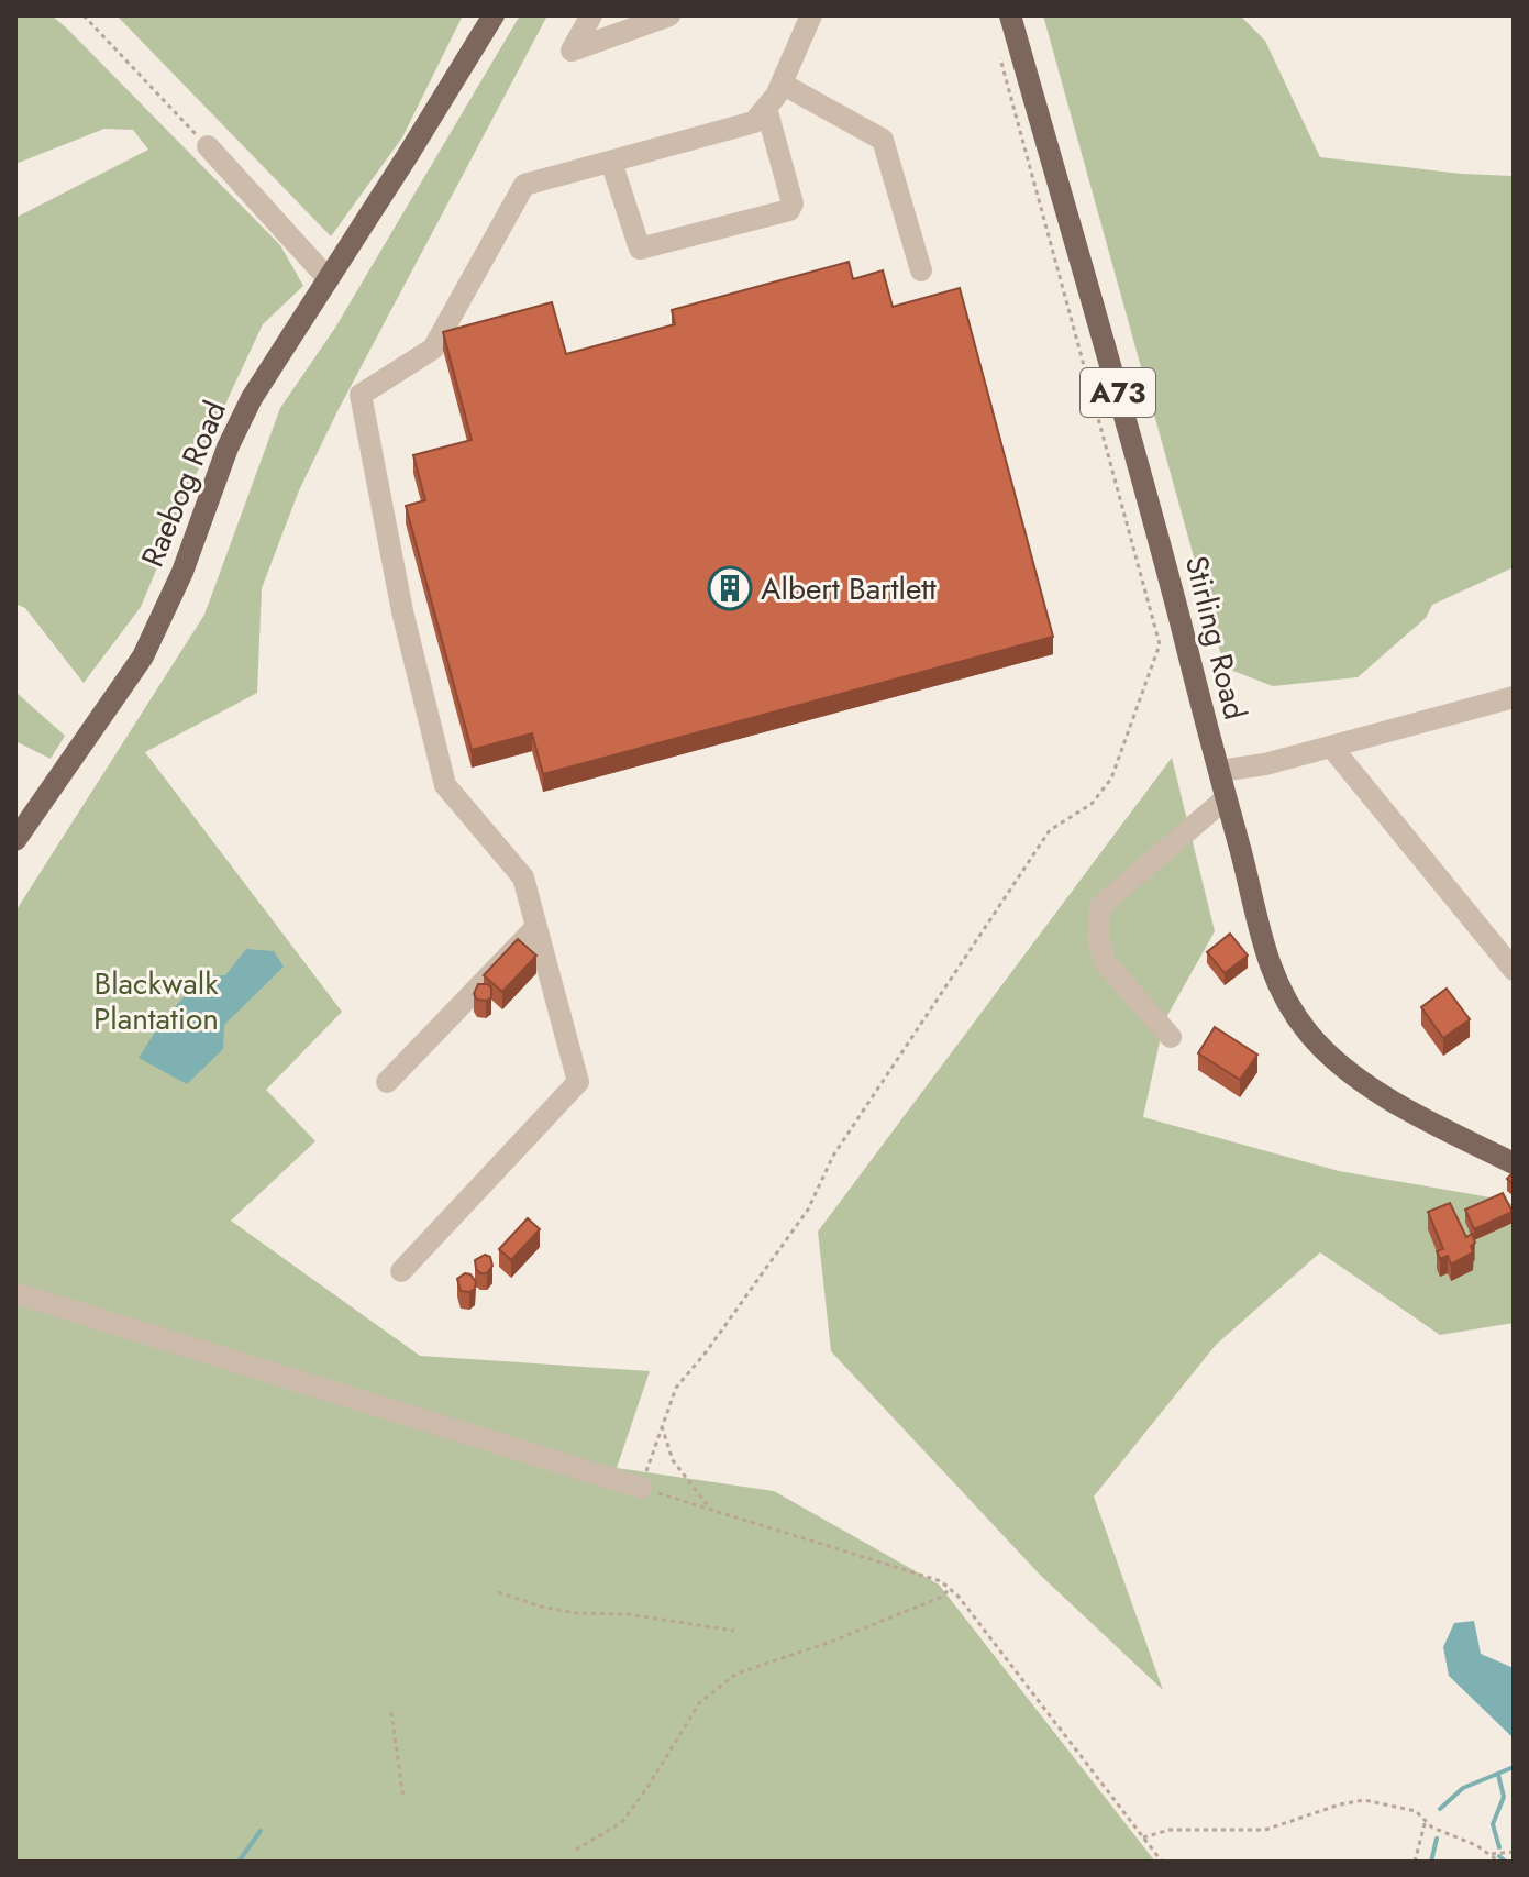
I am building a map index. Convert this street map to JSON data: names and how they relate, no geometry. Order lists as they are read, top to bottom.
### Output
{
  "streets": {
    "main road": ["A73", "Raebog Road", "Stirling Road"]
  },
  "parks": ["Blackwalk Plantation"],
  "places": {
    "building": ["Albert Bartlett"]
  }
}
